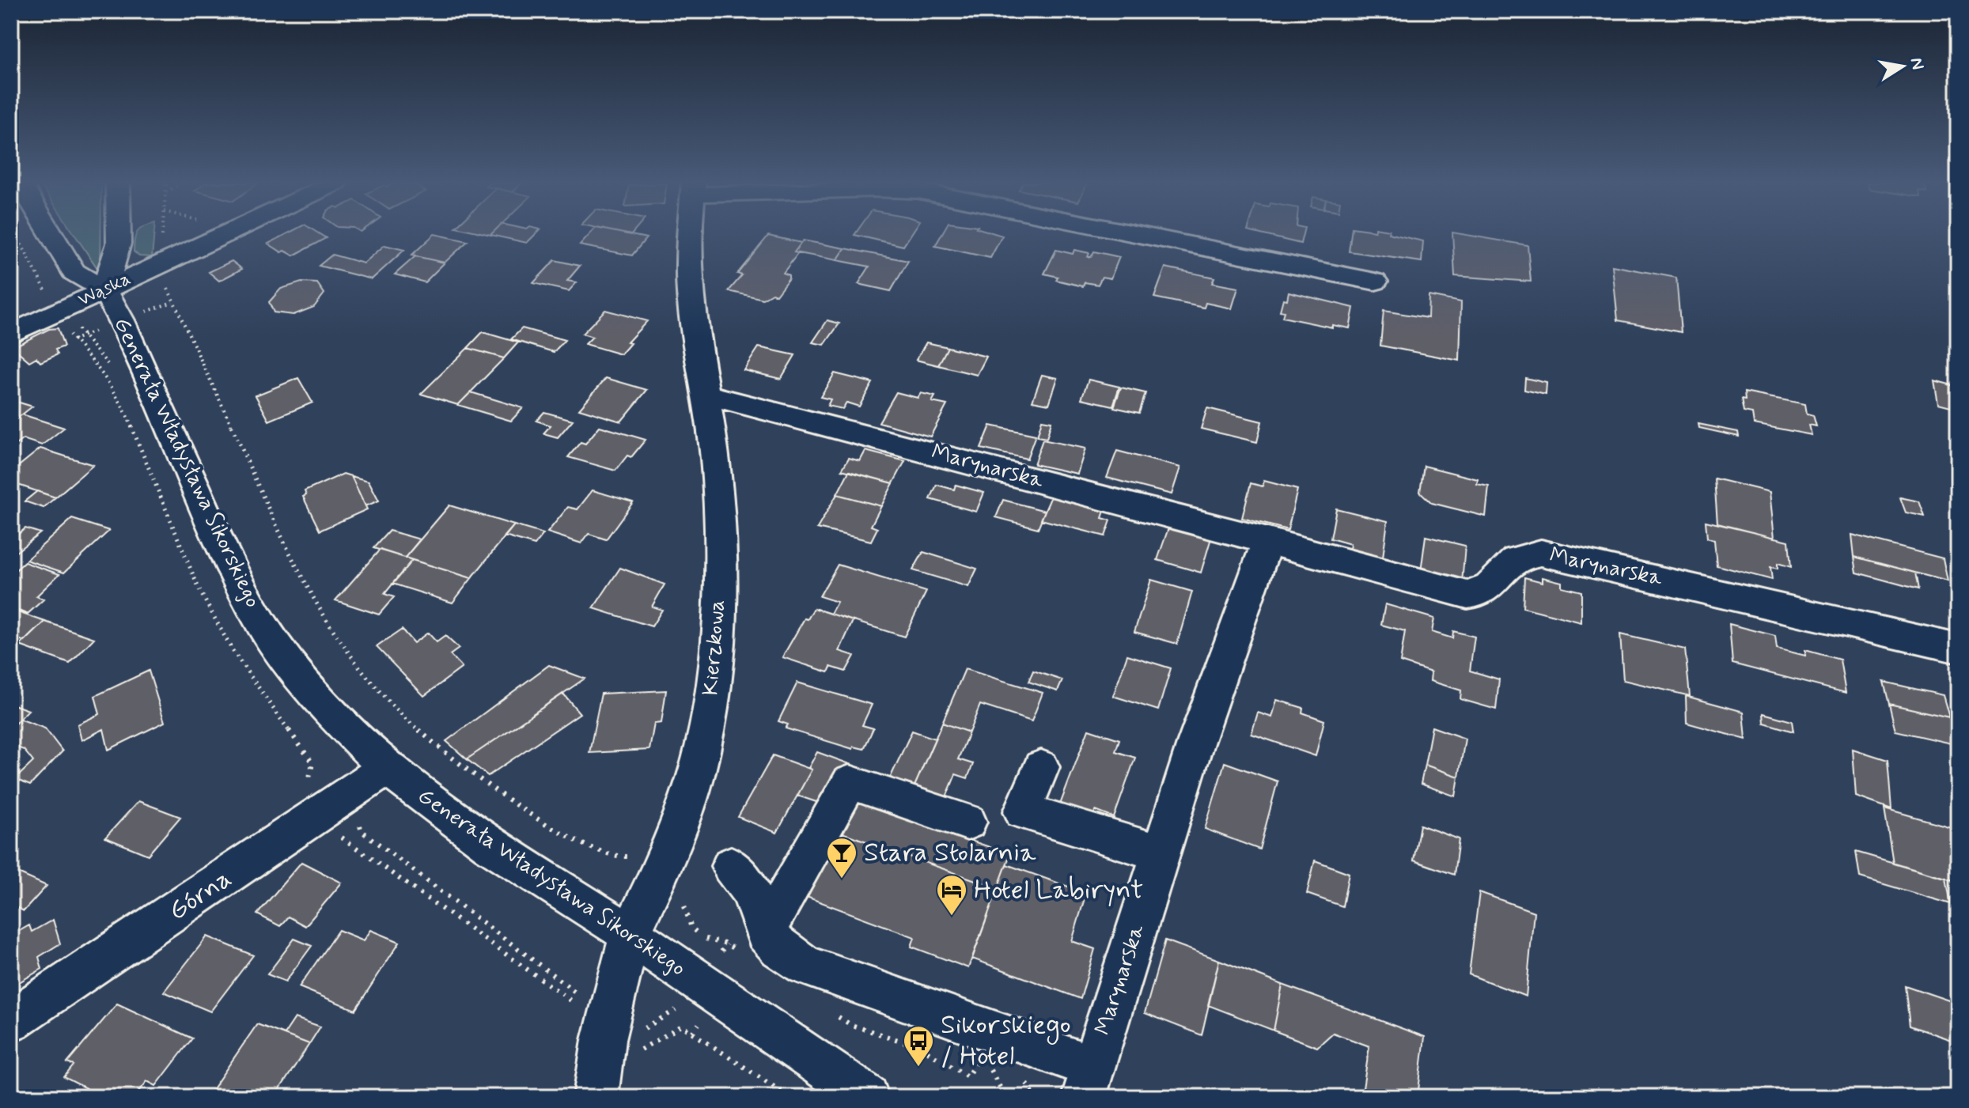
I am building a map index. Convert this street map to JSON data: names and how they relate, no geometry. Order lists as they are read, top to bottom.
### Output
{
  "streets": {
    "street": [
      "Wąska",
      "Generała Władysława Sikorskiego",
      "Marynarska",
      "Kierzkowa",
      "Górna"
    ]
  },
  "crossings": [
    ["Wąska", "Generała Władysława Sikorskiego"],
    ["Generała Władysława Sikorskiego", "Kierzkowa"],
    ["Generała Władysława Sikorskiego", "Górna"],
    ["Marynarska", "Kierzkowa"]
  ],
  "places": {
    "bar": ["Stara Stolarnia"],
    "hotel": ["Hotel Labirynt"],
    "bus stop": ["Sikorskiego / Hotel"]
  },
  "north": "right"
}
